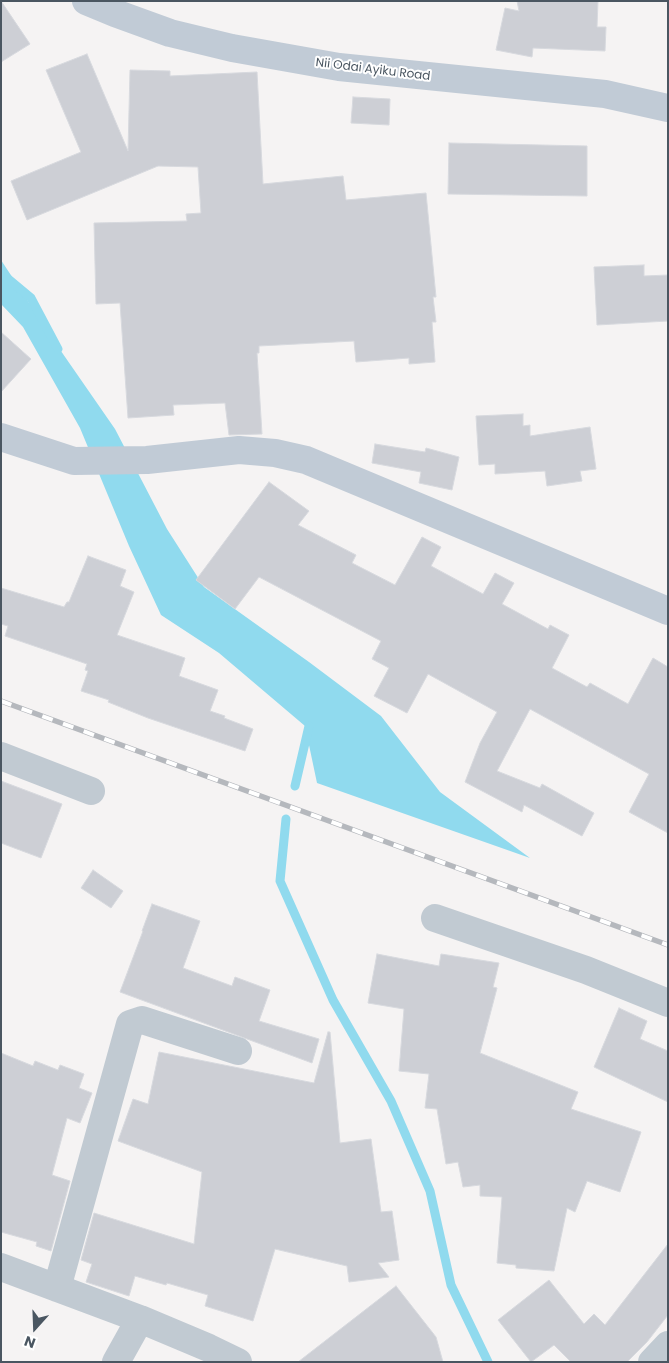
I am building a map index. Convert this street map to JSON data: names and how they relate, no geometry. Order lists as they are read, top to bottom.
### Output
{
  "streets": {
    "street": ["Nii Odai Ayiku Road"]
  },
  "north": "bottom"
}
